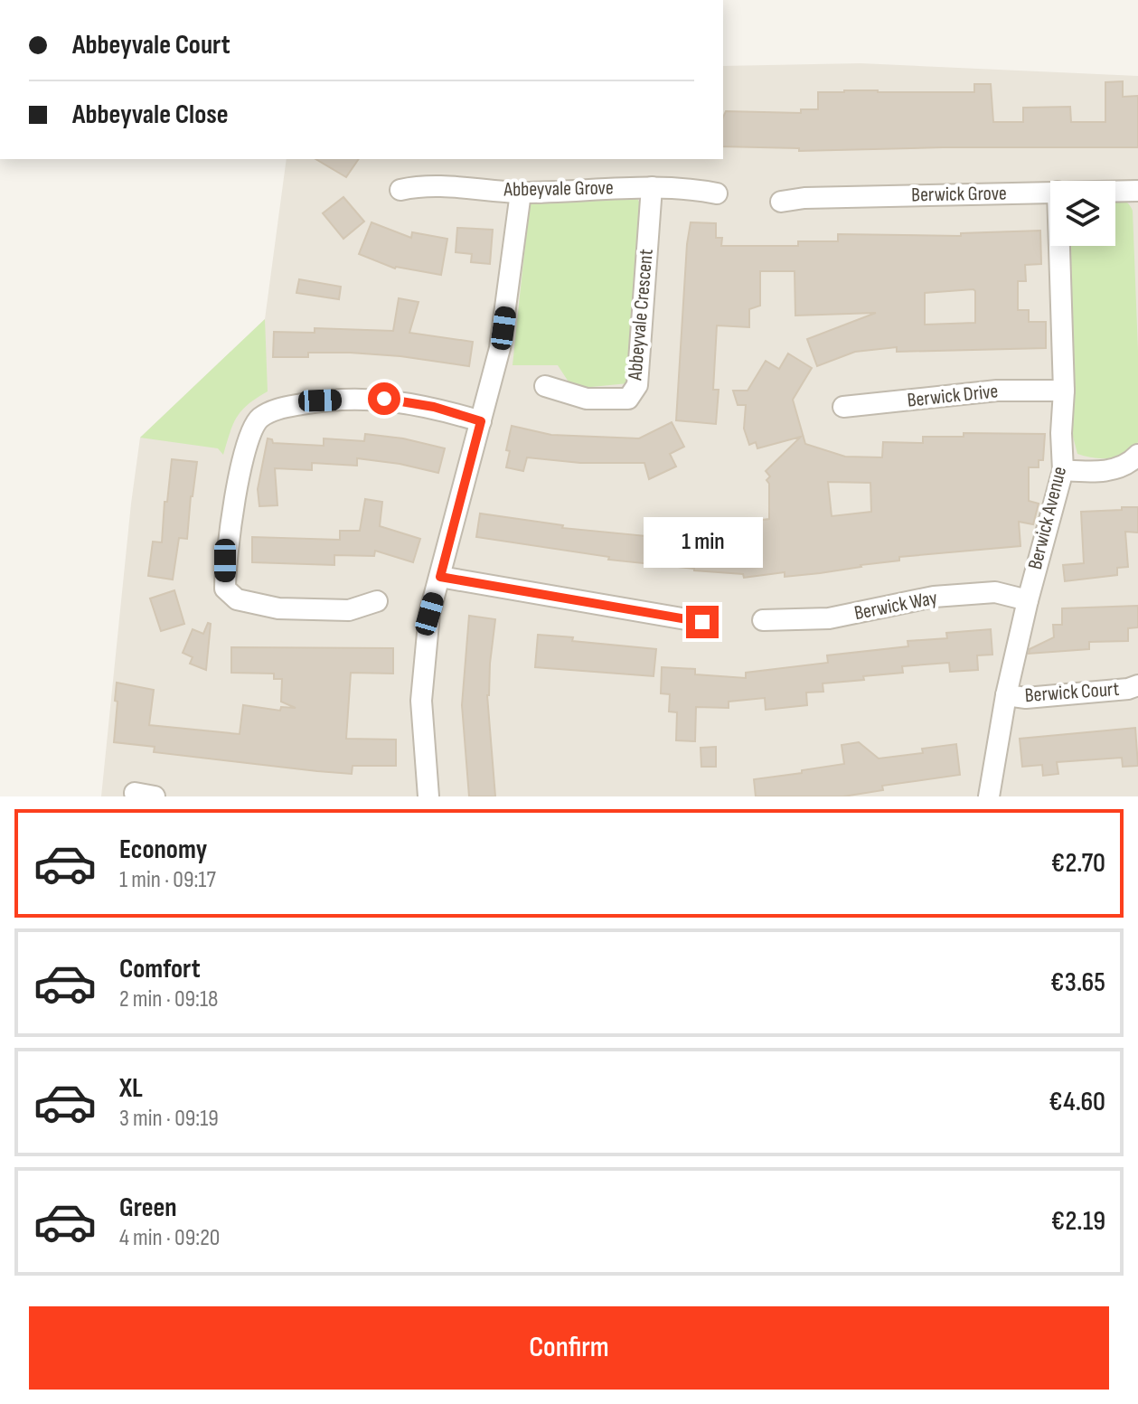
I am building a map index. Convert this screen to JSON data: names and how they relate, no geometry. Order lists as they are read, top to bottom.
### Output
{
  "streets": {
    "street": [
      "Abbeyvale Grove",
      "Berwick Grove",
      "Abbeyvale Crescent",
      "Berwick Drive",
      "Berwick Avenue",
      "Berwick Way",
      "Berwick Court"
    ]
  },
  "crossings": [
    ["Abbeyvale Grove", "Abbeyvale Crescent"],
    ["Berwick Drive", "Berwick Avenue"],
    ["Berwick Avenue", "Berwick Way"],
    ["Berwick Avenue", "Berwick Court"]
  ],
  "page": {
    "banner": ["Abbeyvale Court", "Abbeyvale Close"],
    "bubble": "1 min",
    "list": [
      {
        "name": "Economy",
        "note": "1 min · 09:17",
        "value": "€2.70"
      },
      {
        "name": "Comfort",
        "note": "2 min · 09:18",
        "value": "€3.65"
      },
      {
        "name": "XL",
        "note": "3 min · 09:19",
        "value": "€4.60"
      },
      {
        "name": "Green",
        "note": "4 min · 09:20",
        "value": "€2.19"
      }
    ],
    "buttons": "Confirm"
  }
}
